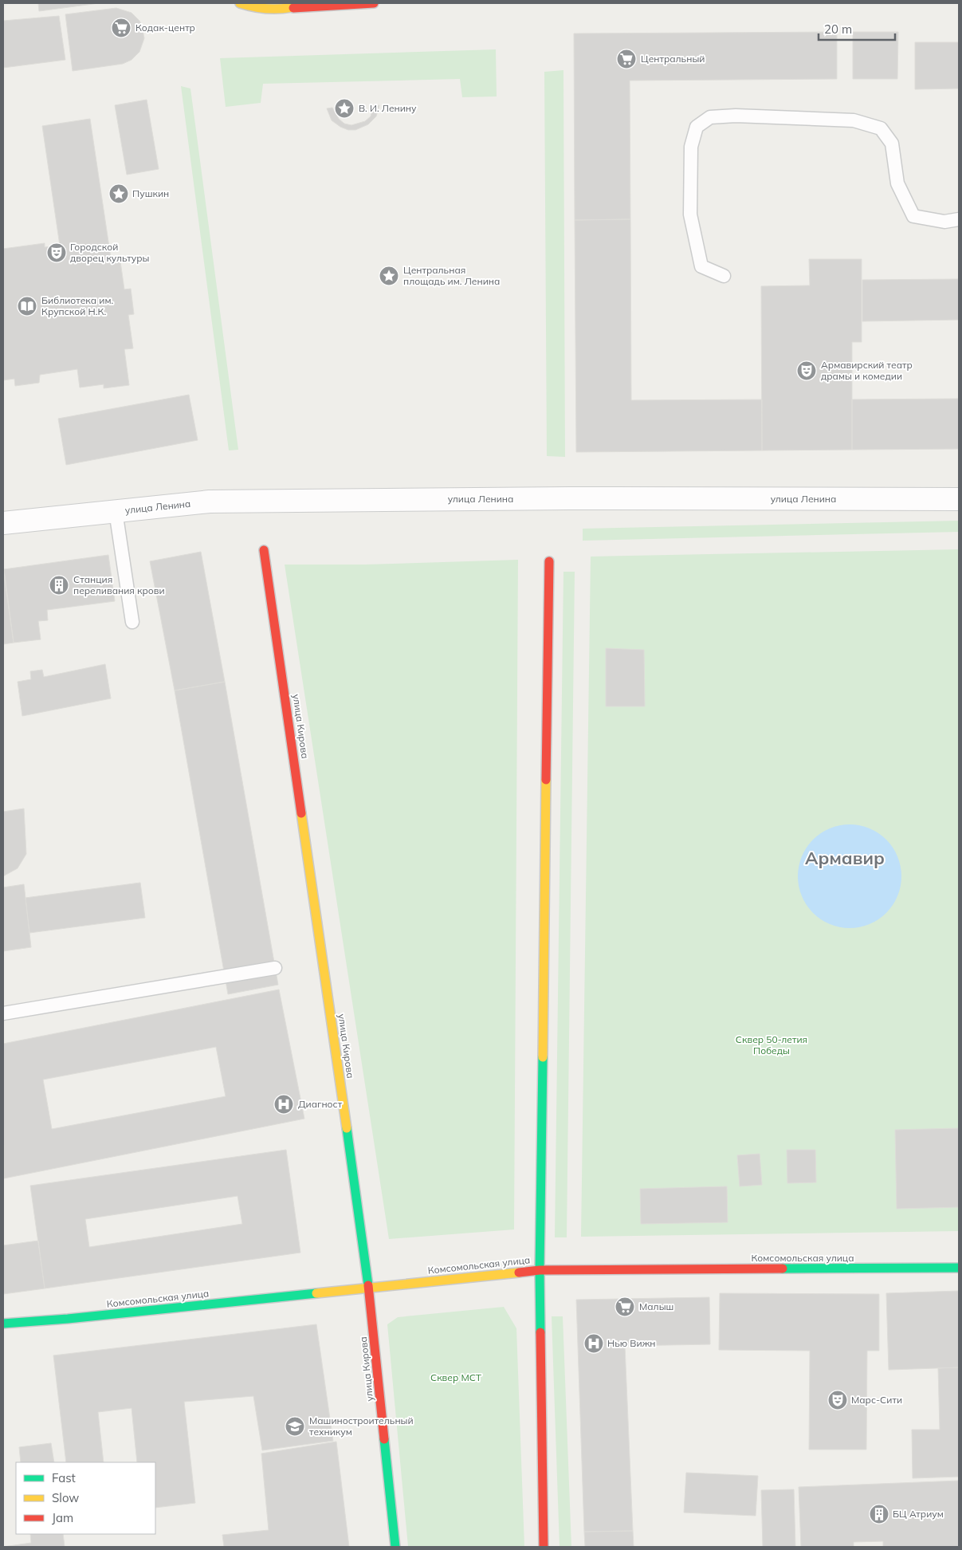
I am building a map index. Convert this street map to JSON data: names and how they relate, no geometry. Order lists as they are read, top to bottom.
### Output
{
  "streets": {
    "street": ["улица Ленина", "улица Кирова", "Комсомольская улица"]
  },
  "crossings": [
    ["улица Кирова", "Комсомольская улица"]
  ],
  "districts": ["Армавир"],
  "parks": ["Сквер 50-летия Победы", "Сквер МСТ"],
  "places": {
    "supermarket": ["Кодак-центр", "Центральный", "Малыш"],
    "place": ["В. И. Ленину", "Пушкин", "Центральная площадь им. Ленина"],
    "theatre": ["Городской дворец культуры", "Армавирский театр драмы и комедии", "Марс-Сити"],
    "library": ["Библиотека им. Крупской Н.К."],
    "building": ["Cтанция переливания крови", "БЦ Атриум"],
    "hospital": ["Диагност", "Нью Вижн"],
    "school or university": ["Машиностроительный техникум"]
  },
  "legend": ["Fast", "Slow", "Jam"],
  "scale_bar": "20 m"
}
